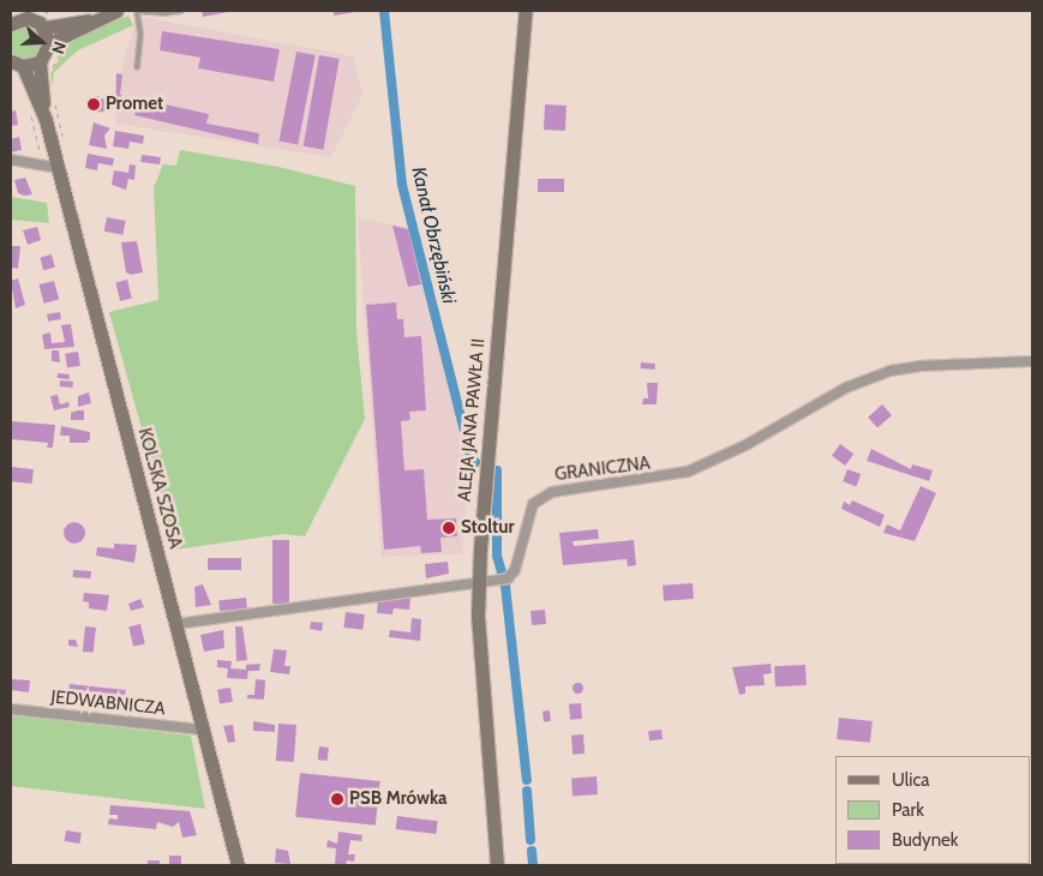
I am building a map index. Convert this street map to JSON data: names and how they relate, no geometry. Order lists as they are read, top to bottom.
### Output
{
  "streets": {
    "street": [
      "ALEJA JANA PAWŁA II",
      "GRANICZNA",
      "KOLSKA SZOSA",
      "JEDWABNICZA"
    ]
  },
  "crossings": [
    ["ALEJA JANA PAWŁA II", "GRANICZNA"],
    ["GRANICZNA", "KOLSKA SZOSA"],
    ["KOLSKA SZOSA", "JEDWABNICZA"]
  ],
  "water": ["Kanał Obrzębiński"],
  "places": ["Promet", "Stoltur", "PSB Mrówka"],
  "legend": ["Ulica", "Park", "Budynek"],
  "north": "right"
}
